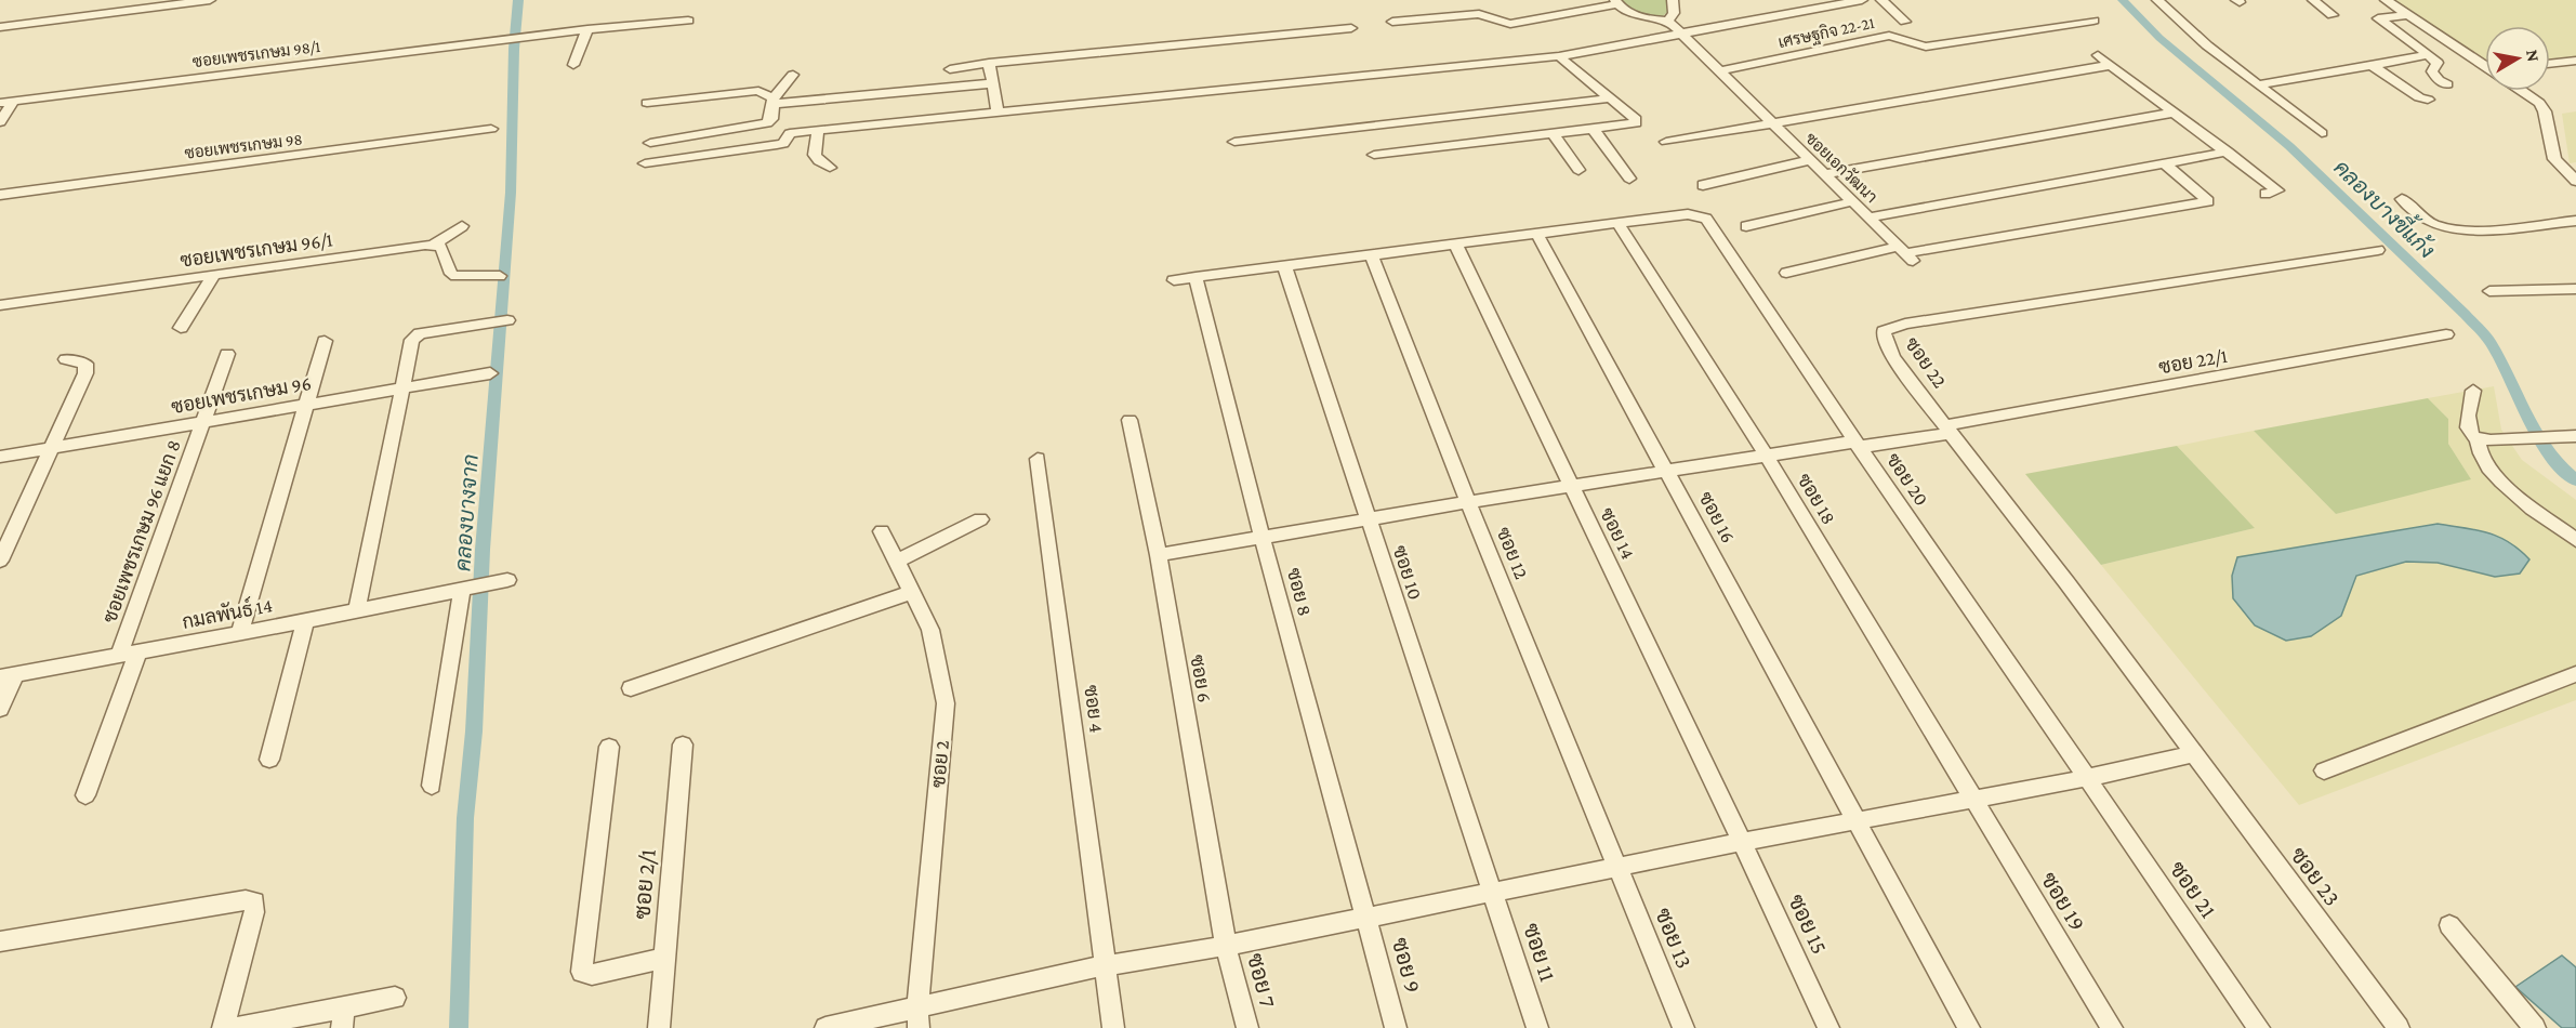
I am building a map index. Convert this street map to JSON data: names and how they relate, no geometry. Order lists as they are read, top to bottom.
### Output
{
  "streets": {
    "street": [
      "เศรษฐกิจ 22-21",
      "ซอยเพชรเกษม 98/1",
      "ซอยเพชรเกษม 98",
      "ซอยเอกวัฒนา",
      "ซอยเพชรเกษม 96/1",
      "ซอย 22/1",
      "ซอย 22",
      "ซอยเพชรเกษม 96",
      "ซอย 20",
      "ซอย 18",
      "ซอย 16",
      "ซอยเพชรเกษม 96 แยก 8",
      "ซอย 14",
      "ซอย 12",
      "ซอย 10",
      "ซอย 8",
      "กมลพันธ์ 14",
      "ซอย 6",
      "ซอย 4",
      "ซอย 2",
      "ซอย 23",
      "ซอย 2/1",
      "ซอย 21",
      "ซอย 19",
      "ซอย 15",
      "ซอย 13",
      "ซอย 11",
      "ซอย 9",
      "ซอย 7"
    ]
  },
  "crossings": [
    ["เศรษฐกิจ 22-21", "ซอยเอกวัฒนา"],
    ["ซอย 22/1", "ซอย 22"],
    ["ซอย 22/1", "ซอย 20"],
    ["ซอย 22/1", "ซอย 18"],
    ["ซอย 22/1", "ซอย 16"],
    ["ซอย 22/1", "ซอย 14"],
    ["ซอย 22/1", "ซอย 12"],
    ["ซอย 22/1", "ซอย 10"],
    ["ซอย 22/1", "ซอย 8"],
    ["ซอย 22/1", "ซอย 6"],
    ["ซอย 22", "ซอย 23"],
    ["ซอยเพชรเกษม 96", "ซอยเพชรเกษม 96 แยก 8"],
    ["ซอย 20", "ซอย 18"],
    ["ซอย 20", "ซอย 21"],
    ["ซอย 18", "ซอย 19"],
    ["ซอยเพชรเกษม 96 แยก 8", "กมลพันธ์ 14"],
    ["ซอย 14", "ซอย 15"],
    ["ซอย 12", "ซอย 13"],
    ["ซอย 10", "ซอย 11"],
    ["ซอย 8", "ซอย 9"],
    ["ซอย 6", "ซอย 7"]
  ],
  "water": ["คลองบางขี้แก้ง", "คลองบางจาก"],
  "north": "right"
}
